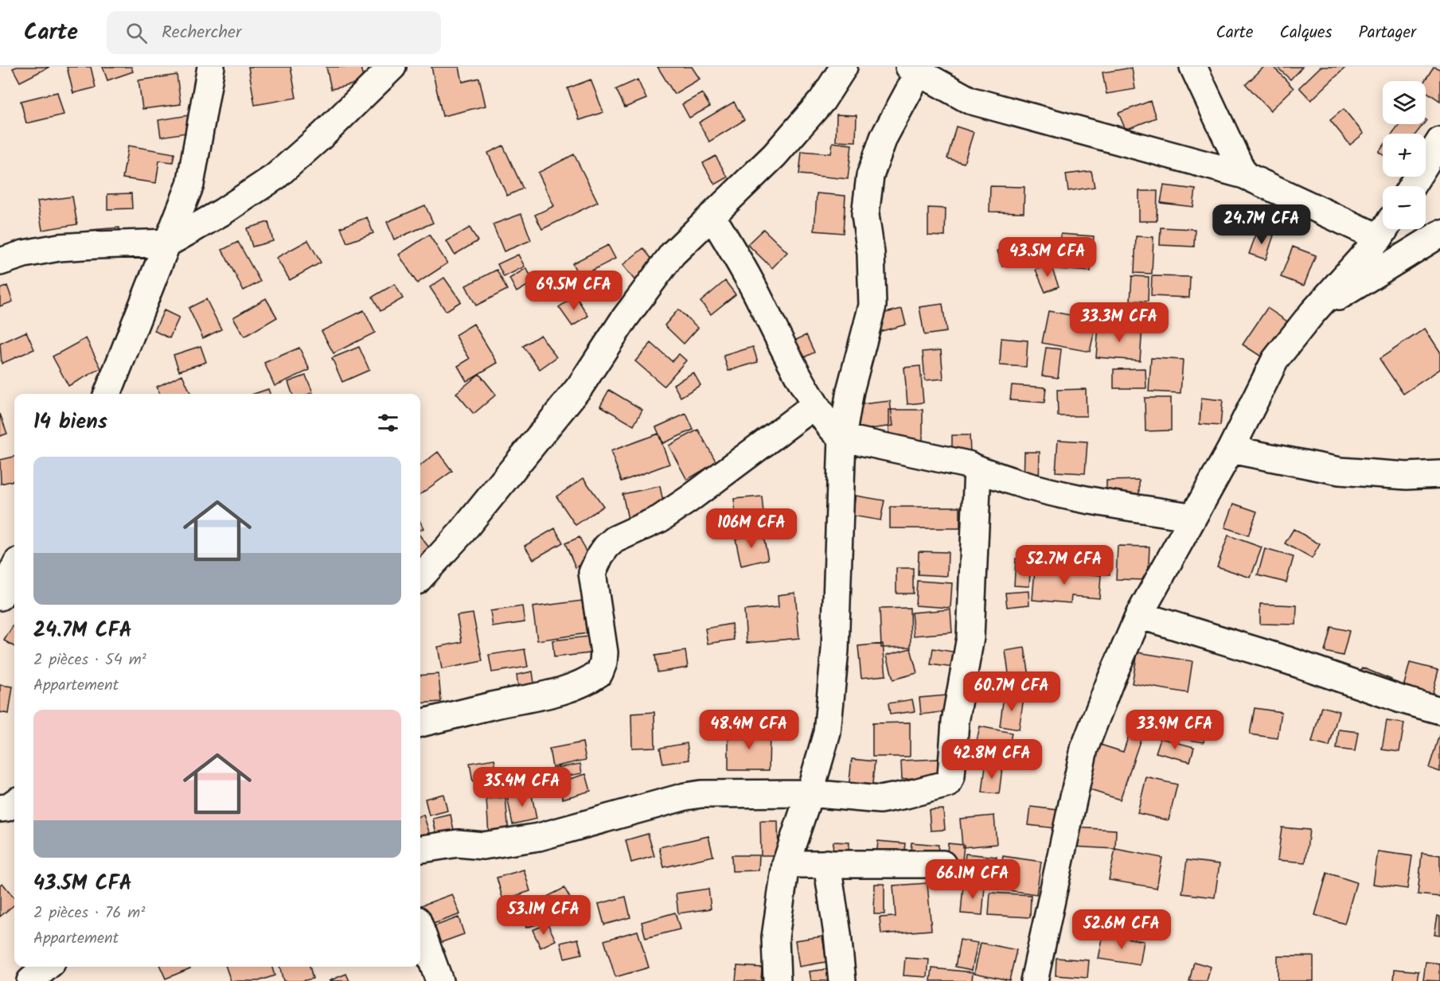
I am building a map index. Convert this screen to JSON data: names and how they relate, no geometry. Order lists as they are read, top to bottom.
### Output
{
  "page": {
    "header": "Carte",
    "search": "Rechercher",
    "nav": ["Carte", "Calques", "Partager"],
    "map_buttons": ["+", "−"],
    "price": [
      "24.7M CFA",
      "43.5M CFA",
      "69.5M CFA",
      "33.3M CFA",
      "106M CFA",
      "52.7M CFA",
      "60.7M CFA",
      "48.4M CFA",
      "33.9M CFA",
      "42.8M CFA",
      "35.4M CFA",
      "66.1M CFA",
      "53.1M CFA",
      "52.6M CFA"
    ],
    "heading": "14 biens",
    "list": [
      {
        "name": "24.7M CFA",
        "note": "2 pièces · 54 m² · Appartement"
      },
      {
        "name": "43.5M CFA",
        "note": "2 pièces · 76 m² · Appartement"
      }
    ]
  }
}
